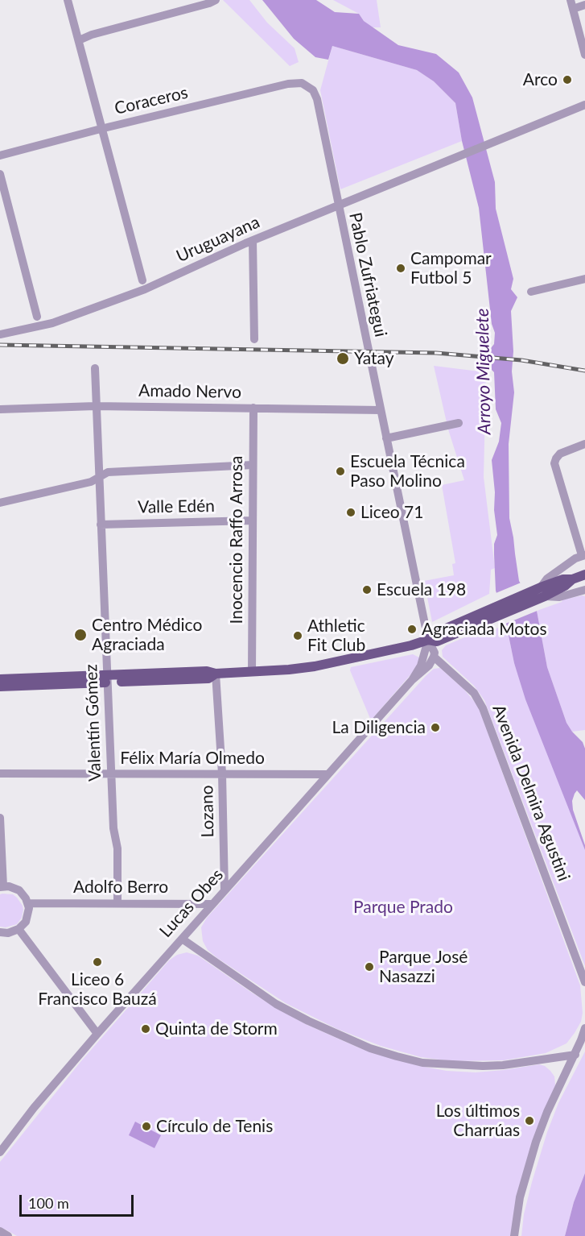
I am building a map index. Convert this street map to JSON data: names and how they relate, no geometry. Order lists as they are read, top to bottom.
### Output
{
  "streets": {
    "street": [
      "Coraceros",
      "Uruguayana",
      "Pablo Zufriategui",
      "Amado Nervo",
      "Valle Edén",
      "Inocencio Raffo Arrosa",
      "Valentín Gómez",
      "Félix María Olmedo",
      "Avenida Delmira Agustini",
      "Lozano",
      "Adolfo Berro",
      "Lucas Obes"
    ]
  },
  "crossings": [
    ["Coraceros", "Pablo Zufriategui"],
    ["Uruguayana", "Pablo Zufriategui"],
    ["Pablo Zufriategui", "Amado Nervo"],
    ["Pablo Zufriategui", "Lucas Obes"],
    ["Amado Nervo", "Inocencio Raffo Arrosa"],
    ["Amado Nervo", "Valentín Gómez"],
    ["Valle Edén", "Inocencio Raffo Arrosa"],
    ["Valle Edén", "Valentín Gómez"],
    ["Valentín Gómez", "Félix María Olmedo"],
    ["Valentín Gómez", "Adolfo Berro"],
    ["Félix María Olmedo", "Lozano"],
    ["Félix María Olmedo", "Lucas Obes"],
    ["Avenida Delmira Agustini", "Lucas Obes"],
    ["Lozano", "Lucas Obes"],
    ["Adolfo Berro", "Lucas Obes"]
  ],
  "water": ["Arroyo Miguelete"],
  "parks": ["Parque Prado"],
  "places": [
    "Arco",
    "Campomar Futbol 5",
    "Yatay",
    "Escuela Técnica Paso Molino",
    "Liceo 71",
    "Escuela 198",
    "Agraciada Motos",
    "Centro Médico Agraciada",
    "Athletic Fit Club",
    "La Diligencia",
    "Liceo 6 Francisco Bauzá",
    "Parque José Nasazzi",
    "Quinta de Storm",
    "Los últimos Charrúas",
    "Círculo de Tenis"
  ],
  "scale_bar": "100 m"
}
